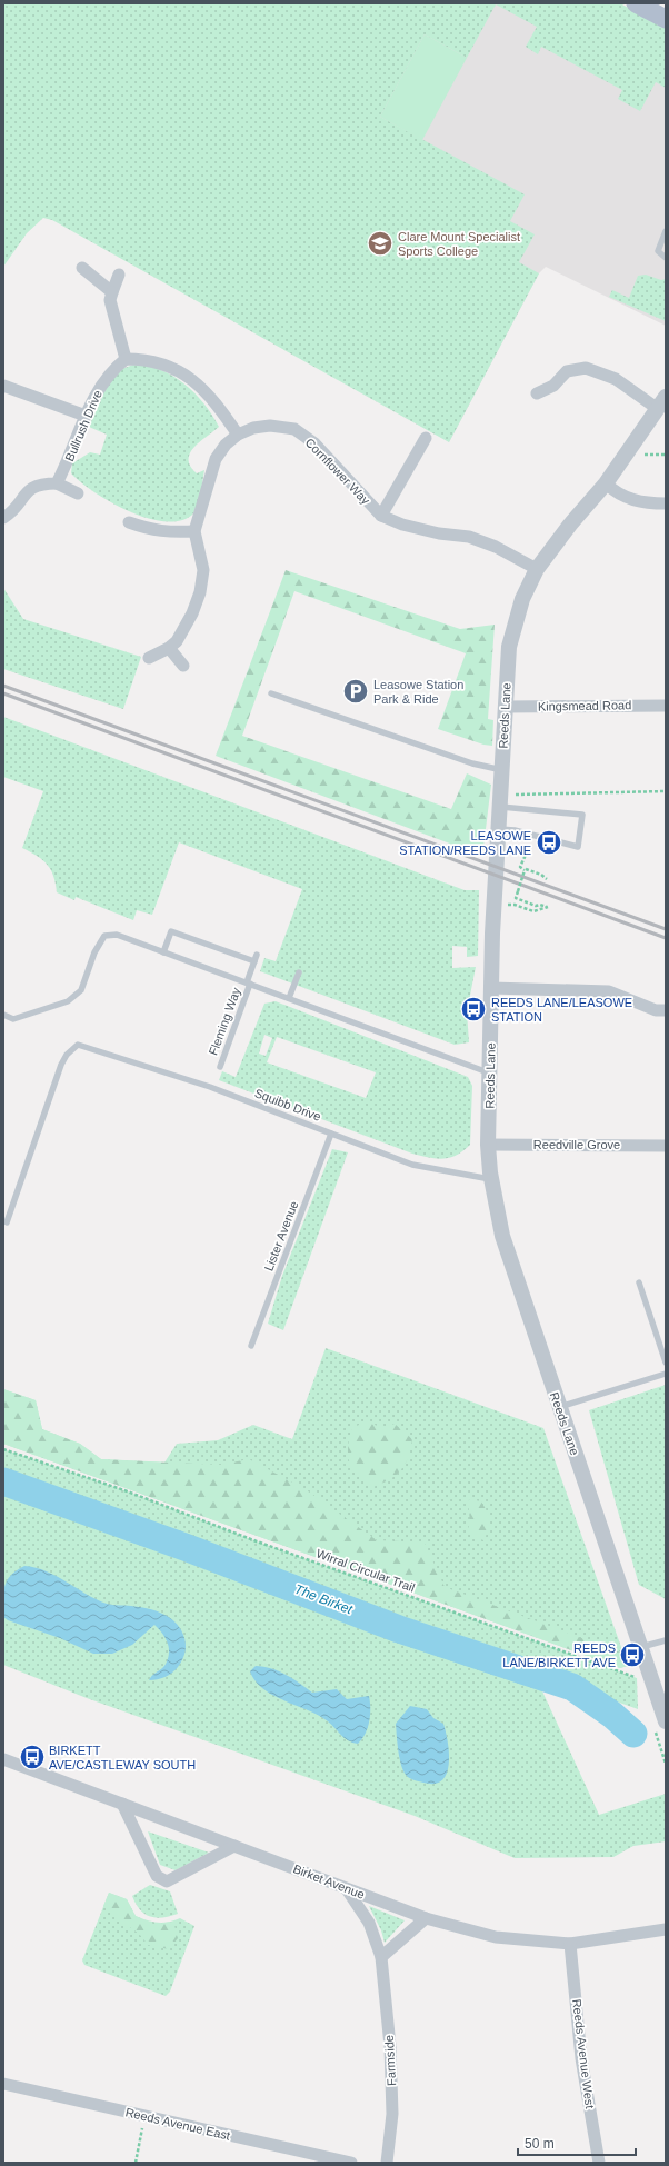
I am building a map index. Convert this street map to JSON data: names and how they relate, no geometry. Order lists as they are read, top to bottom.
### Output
{
  "streets": {
    "street": [
      "Bullrush Drive",
      "Cornflower Way",
      "Kingsmead Road",
      "Reeds Lane",
      "Reedville Grove",
      "Birket Avenue",
      "Reeds Avenue West",
      "Farmside",
      "Reeds Avenue East"
    ],
    "lane": ["Fleming Way", "Squibb Drive", "Lister Avenue"],
    "path": ["Wirral Circular Trail"]
  },
  "crossings": [
    ["Cornflower Way", "Reeds Lane"],
    ["Kingsmead Road", "Reeds Lane"],
    ["Reeds Lane", "Squibb Drive"],
    ["Reeds Lane", "Reedville Grove"],
    ["Squibb Drive", "Lister Avenue"],
    ["Birket Avenue", "Reeds Avenue West"],
    ["Birket Avenue", "Farmside"]
  ],
  "water": ["The Birket"],
  "places": {
    "school or university": ["Clare Mount Specialist Sports College"],
    "parking": ["Leasowe Station Park & Ride"],
    "bus stop": [
      "LEASOWE STATION/REEDS LANE",
      "REEDS LANE/LEASOWE STATION",
      "REEDS LANE/BIRKETT AVE",
      "BIRKETT AVE/CASTLEWAY SOUTH"
    ]
  },
  "scale_bar": "50 m"
}
